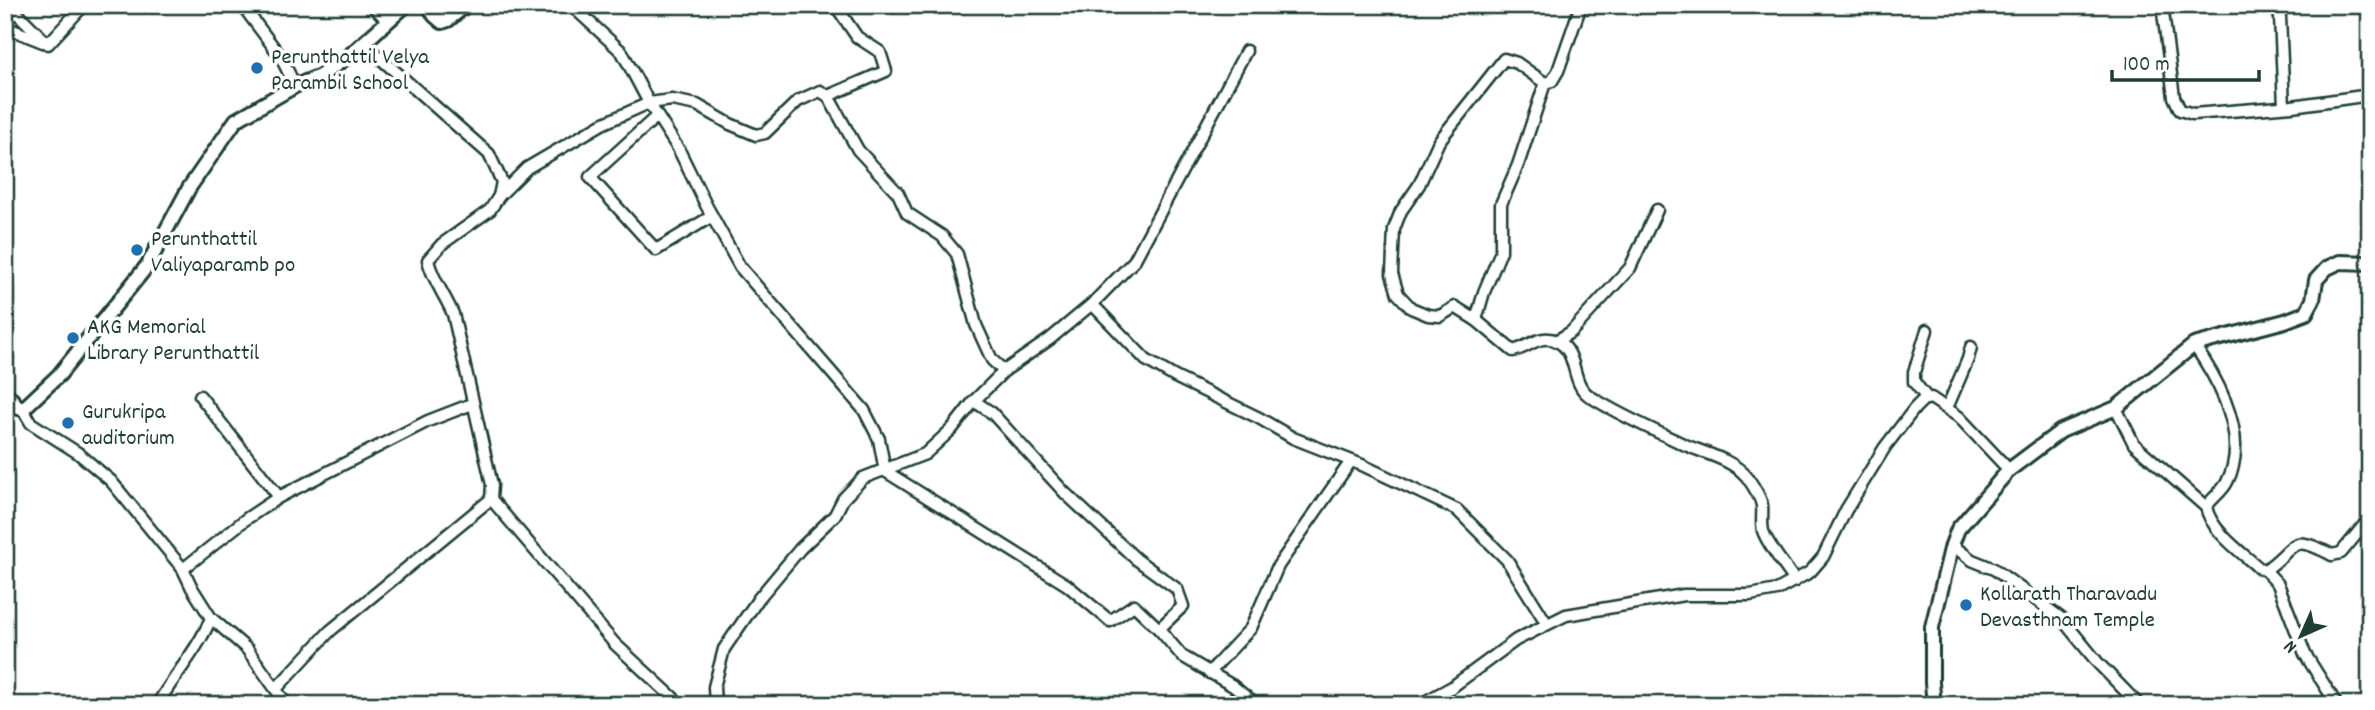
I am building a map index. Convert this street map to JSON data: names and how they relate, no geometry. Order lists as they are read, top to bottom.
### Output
{
  "places": [
    "Perunthattil Velya Parambil School",
    "Perunthattil Valiyaparamb po",
    "AKG Memorial Library Perunthattil",
    "Gurukripa auditorium",
    "Kollarath Tharavadu Devasthnam Temple"
  ],
  "scale_bar": "100 m",
  "north": "bottom left"
}
